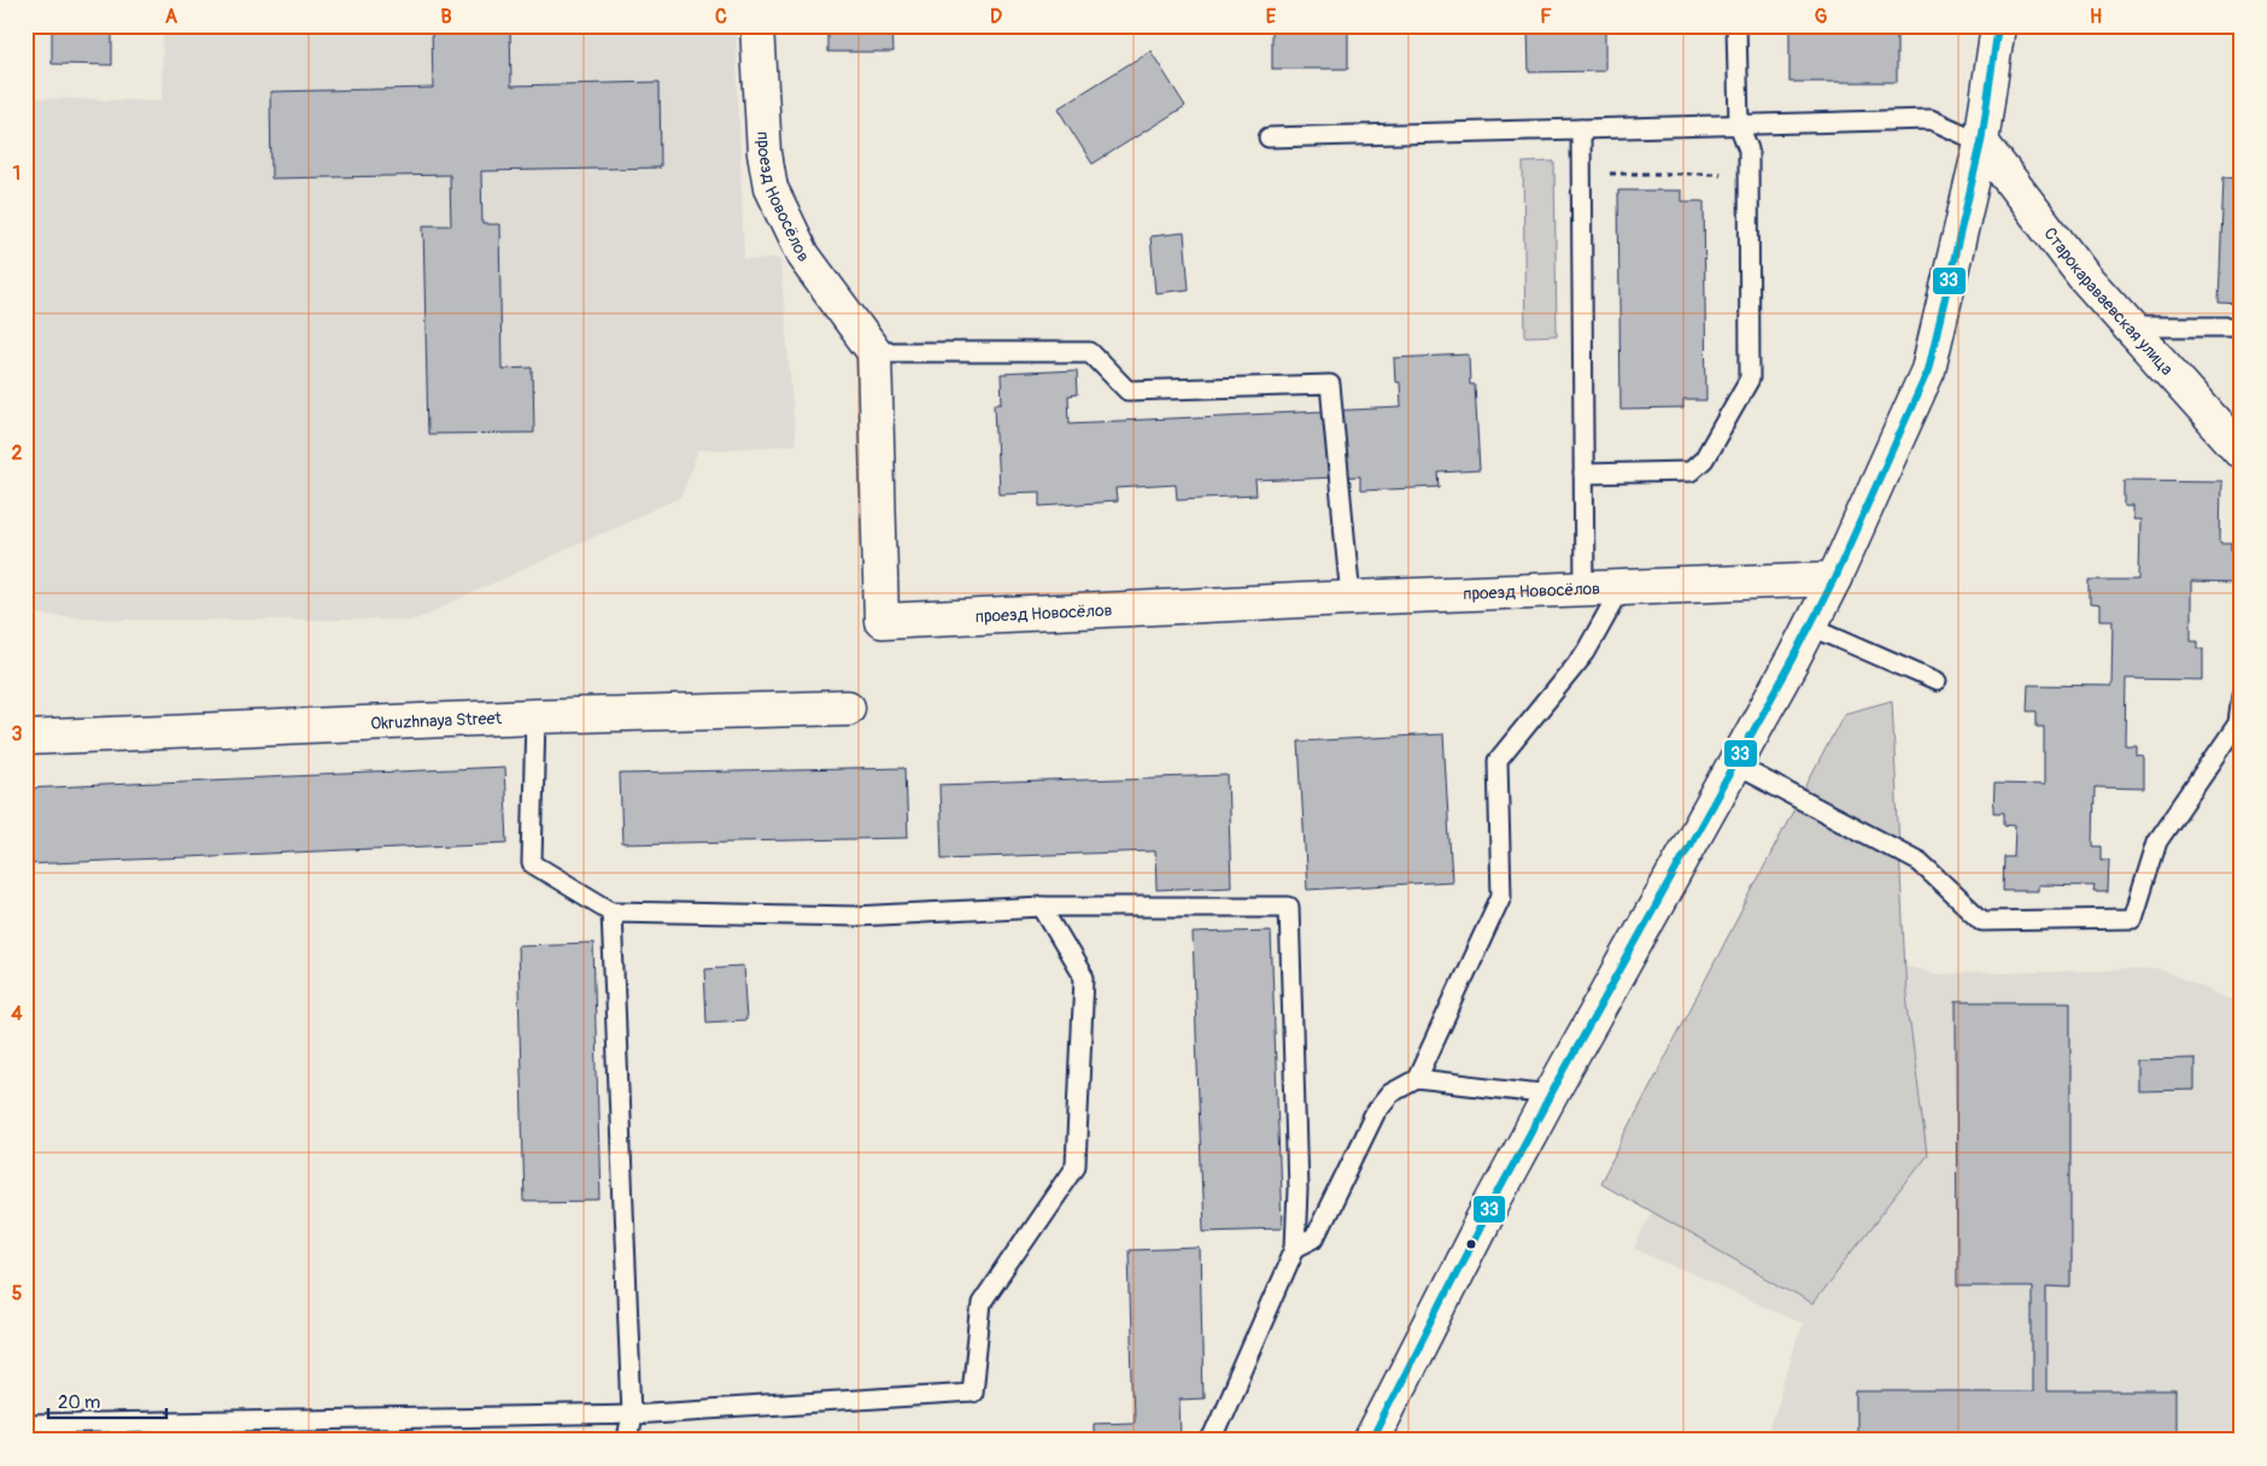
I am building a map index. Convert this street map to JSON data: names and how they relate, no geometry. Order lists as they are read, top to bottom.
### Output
{
  "streets": {
    "street": ["проезд Новосёлов", "Старокараваевская улица", "Okruzhnaya Street"]
  },
  "lines": ["transit line 33"],
  "scale_bar": "20 m",
  "grid": {
    "columns": [
      "A",
      "B",
      "C",
      "D",
      "E",
      "F",
      "G",
      "H"
    ],
    "rows": [
      "1",
      "2",
      "3",
      "4",
      "5"
    ]
  }
}
